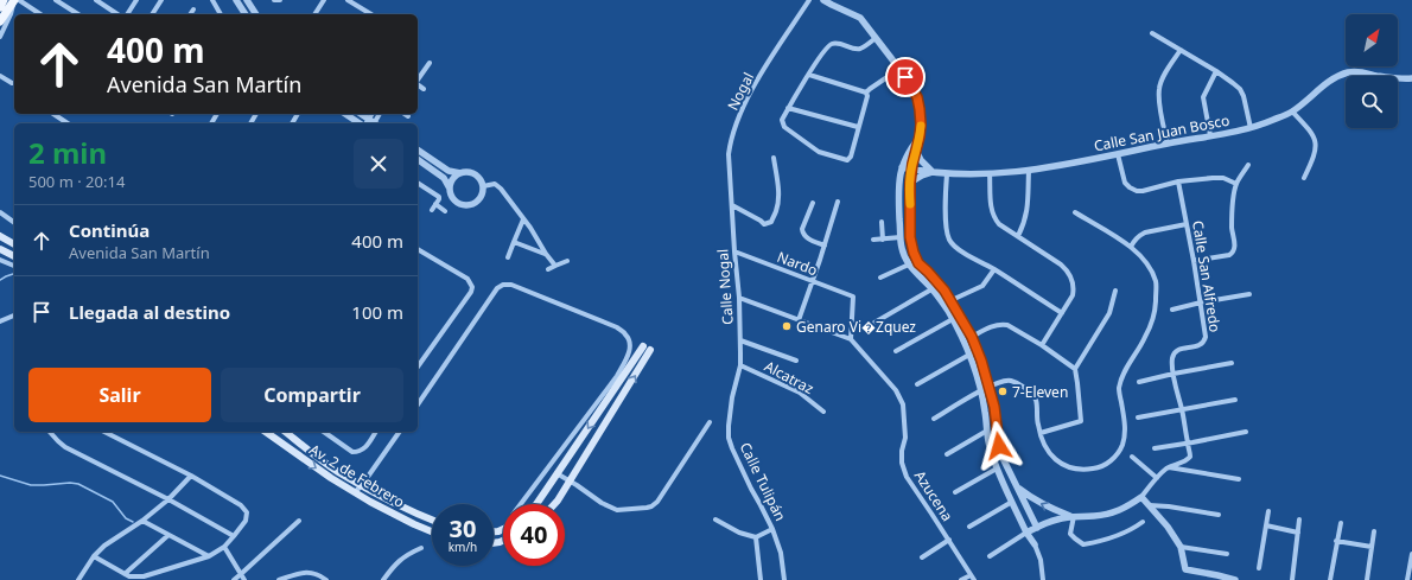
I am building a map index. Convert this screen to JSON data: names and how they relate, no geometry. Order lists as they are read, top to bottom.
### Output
{
  "streets": {
    "main road": ["Av. 2 de Febrero"],
    "street": [
      "Nogal",
      "Calle San Juan Bosco",
      "Nardo",
      "Calle San Alfredo",
      "Calle Nogal",
      "Alcatraz",
      "Calle Tulipán",
      "Azucena"
    ]
  },
  "crossings": [
    ["Nogal", "Calle Nogal"],
    ["Nardo", "Calle Nogal"],
    ["Nardo", "Azucena"],
    ["Calle Nogal", "Alcatraz"],
    ["Calle Nogal", "Calle Tulipán"],
    ["Alcatraz", "Calle Tulipán"]
  ],
  "places": ["Genaro Vi�Zquez", "7-Eleven"],
  "north": "top right",
  "page": {
    "turn": ["400 m", "Avenida San Martín"],
    "heading": ["2 min", "500 m · 20:14"],
    "list": [
      {
        "name": "Continúa",
        "note": "Avenida San Martín",
        "value": "400 m"
      },
      {
        "name": "Llegada al destino",
        "value": "100 m"
      }
    ],
    "buttons": ["Salir", "Compartir"],
    "speed": "30 km/h",
    "limit": "40"
  }
}
